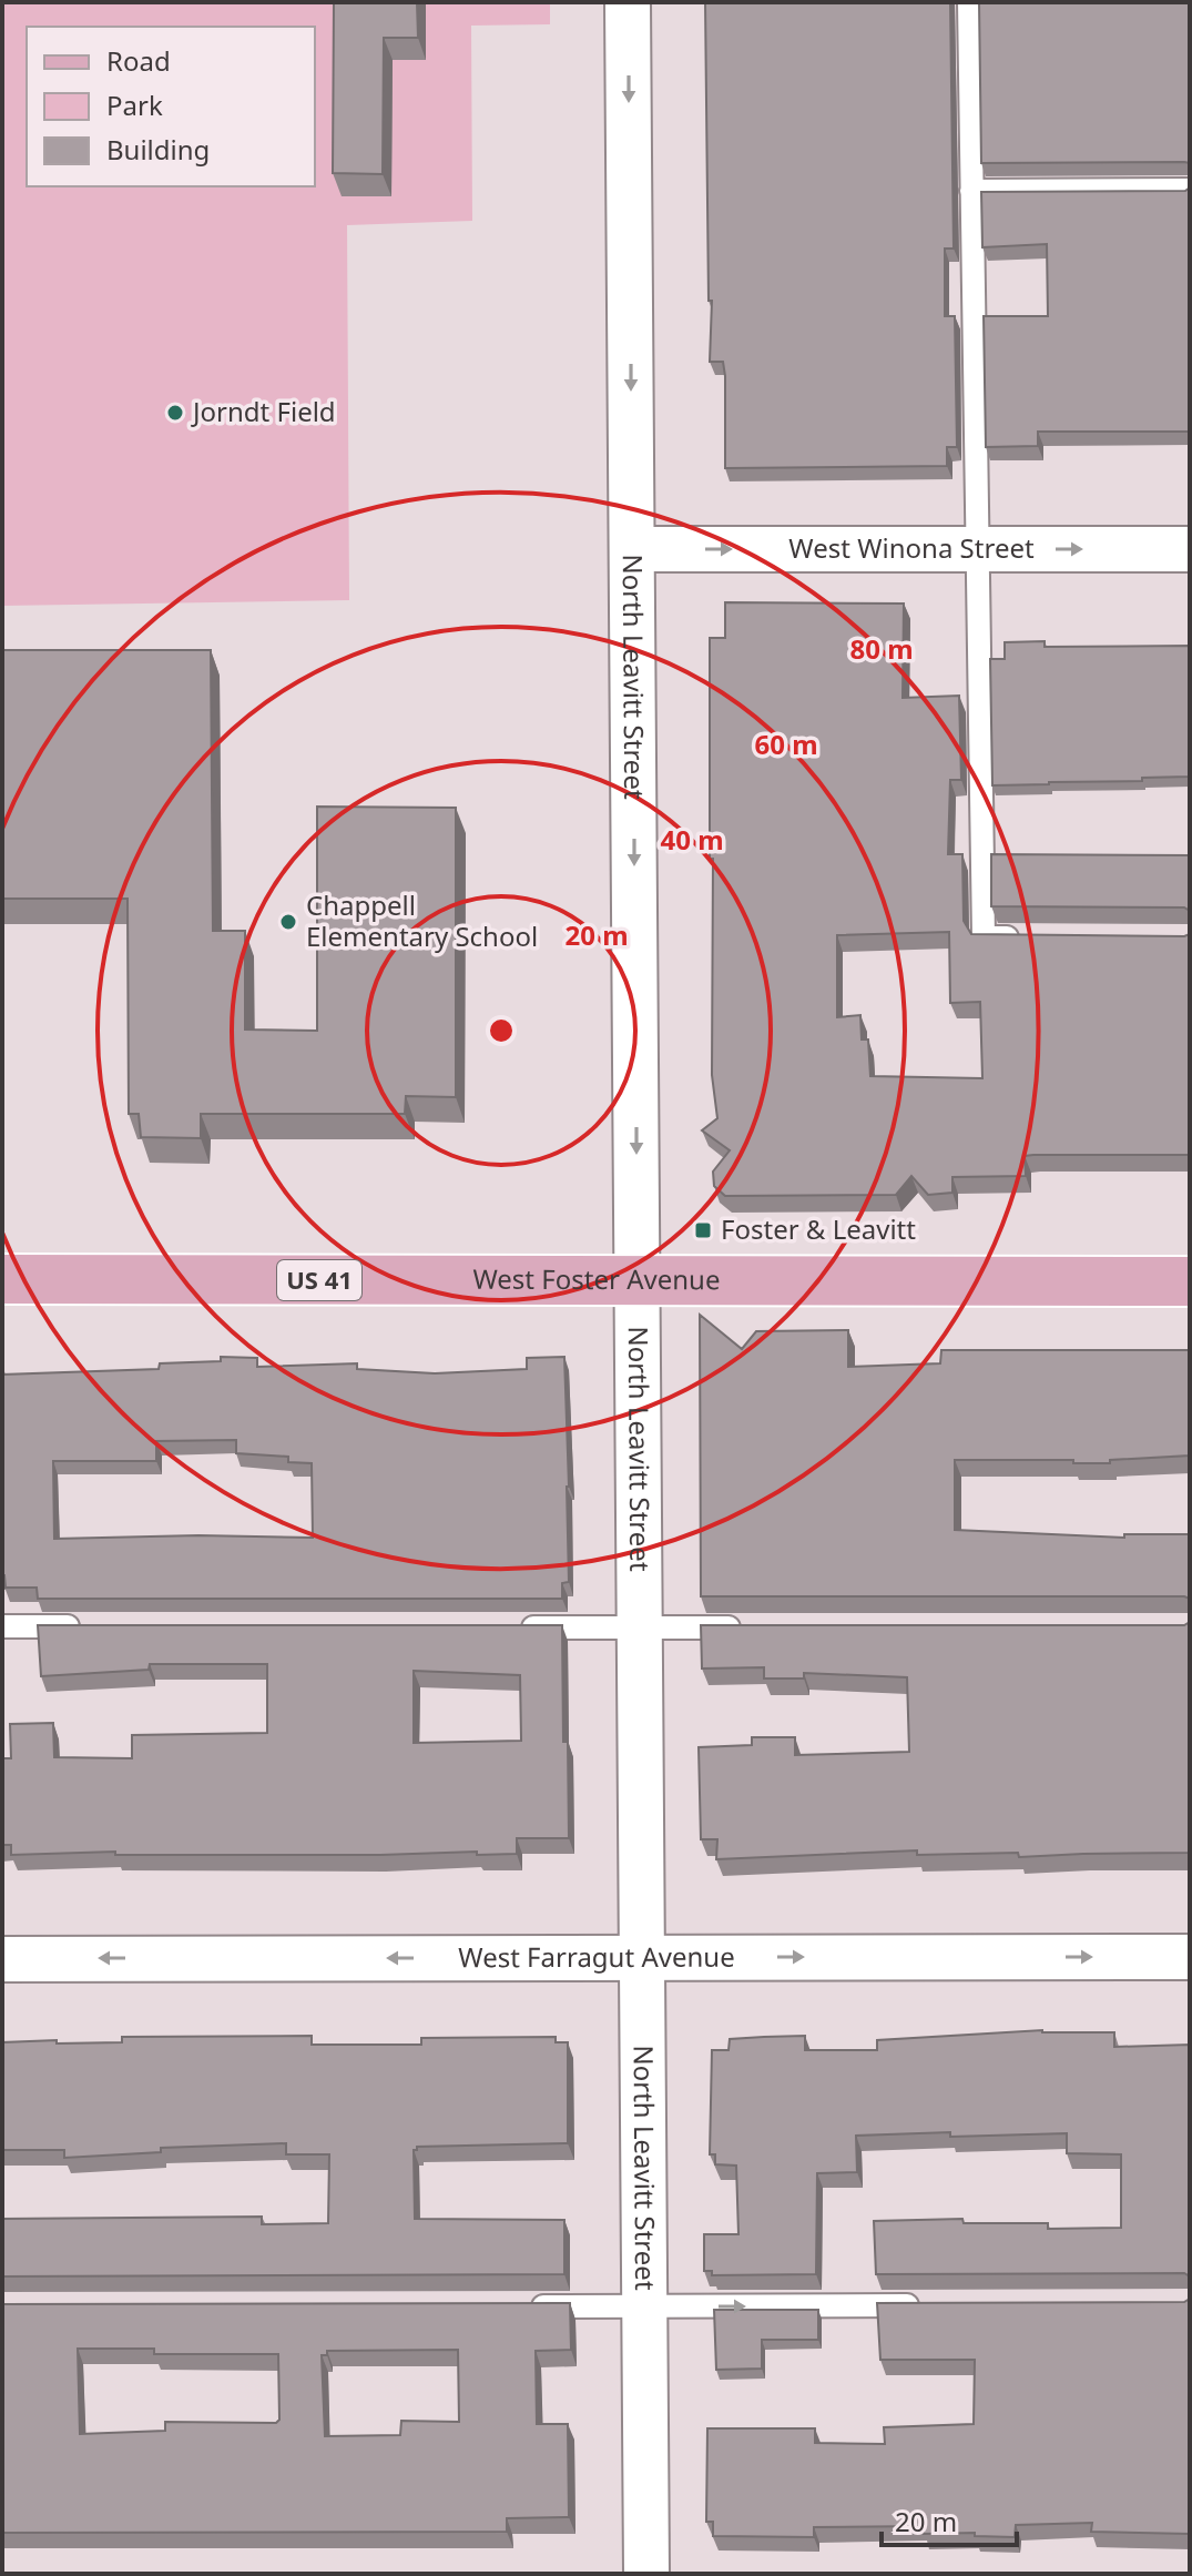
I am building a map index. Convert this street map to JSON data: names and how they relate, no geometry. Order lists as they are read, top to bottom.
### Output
{
  "streets": {
    "main road": ["US 41", "West Foster Avenue"],
    "street": ["West Winona Street", "North Leavitt Street", "West Farragut Avenue"]
  },
  "crossings": [
    ["West Winona Street", "North Leavitt Street"],
    ["North Leavitt Street", "West Foster Avenue"],
    ["North Leavitt Street", "West Farragut Avenue"]
  ],
  "one_way": ["West Winona Street", "North Leavitt Street"],
  "places": {
    "other": ["Jorndt Field", "Chappell Elementary School"],
    "transit": ["Foster & Leavitt"]
  },
  "legend": ["Road", "Park", "Building"],
  "scale_bar": "20 m",
  "rings": [
    "80 m",
    "60 m",
    "40 m",
    "20 m"
  ]
}
